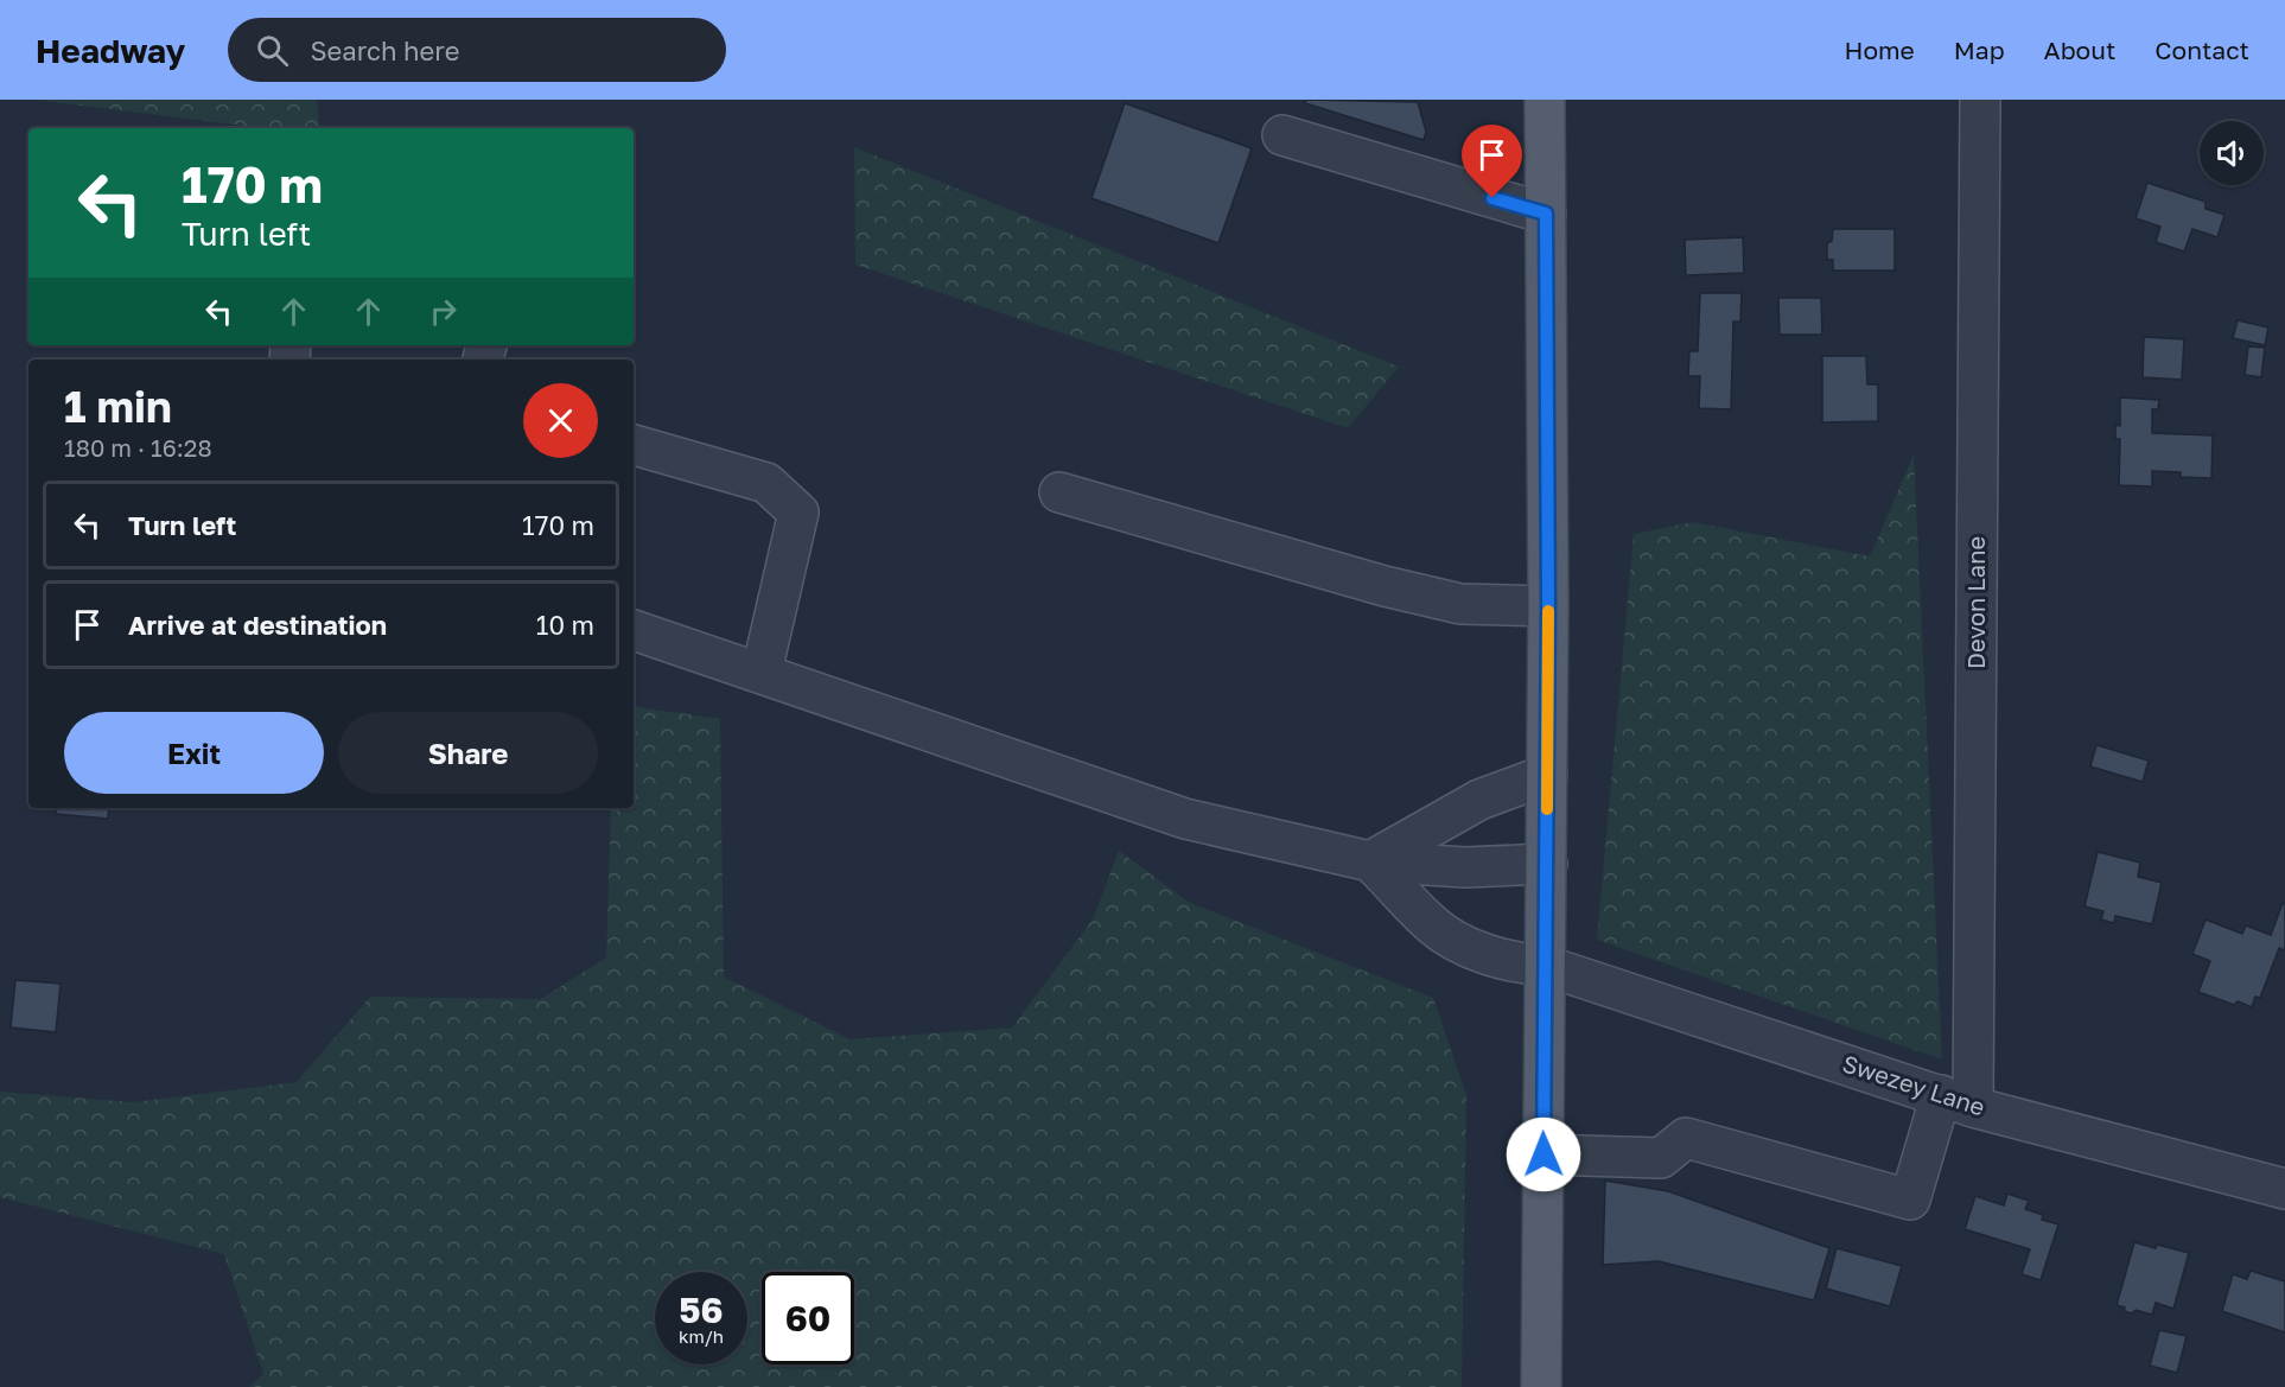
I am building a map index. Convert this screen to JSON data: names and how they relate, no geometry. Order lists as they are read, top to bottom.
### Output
{
  "streets": {
    "street": ["Devon Lane", "Swezey Lane"]
  },
  "crossings": [
    ["Devon Lane", "Swezey Lane"]
  ],
  "page": {
    "header": "Headway",
    "search": "Search here",
    "nav": [
      "Home",
      "Map",
      "About",
      "Contact"
    ],
    "turn": ["170 m", "Turn left"],
    "heading": ["1 min", "180 m · 16:28"],
    "list": [
      {
        "name": "Turn left",
        "value": "170 m"
      },
      {
        "name": "Arrive at destination",
        "value": "10 m"
      }
    ],
    "buttons": ["Exit", "Share"],
    "speed": "56 km/h",
    "limit": "60"
  }
}
